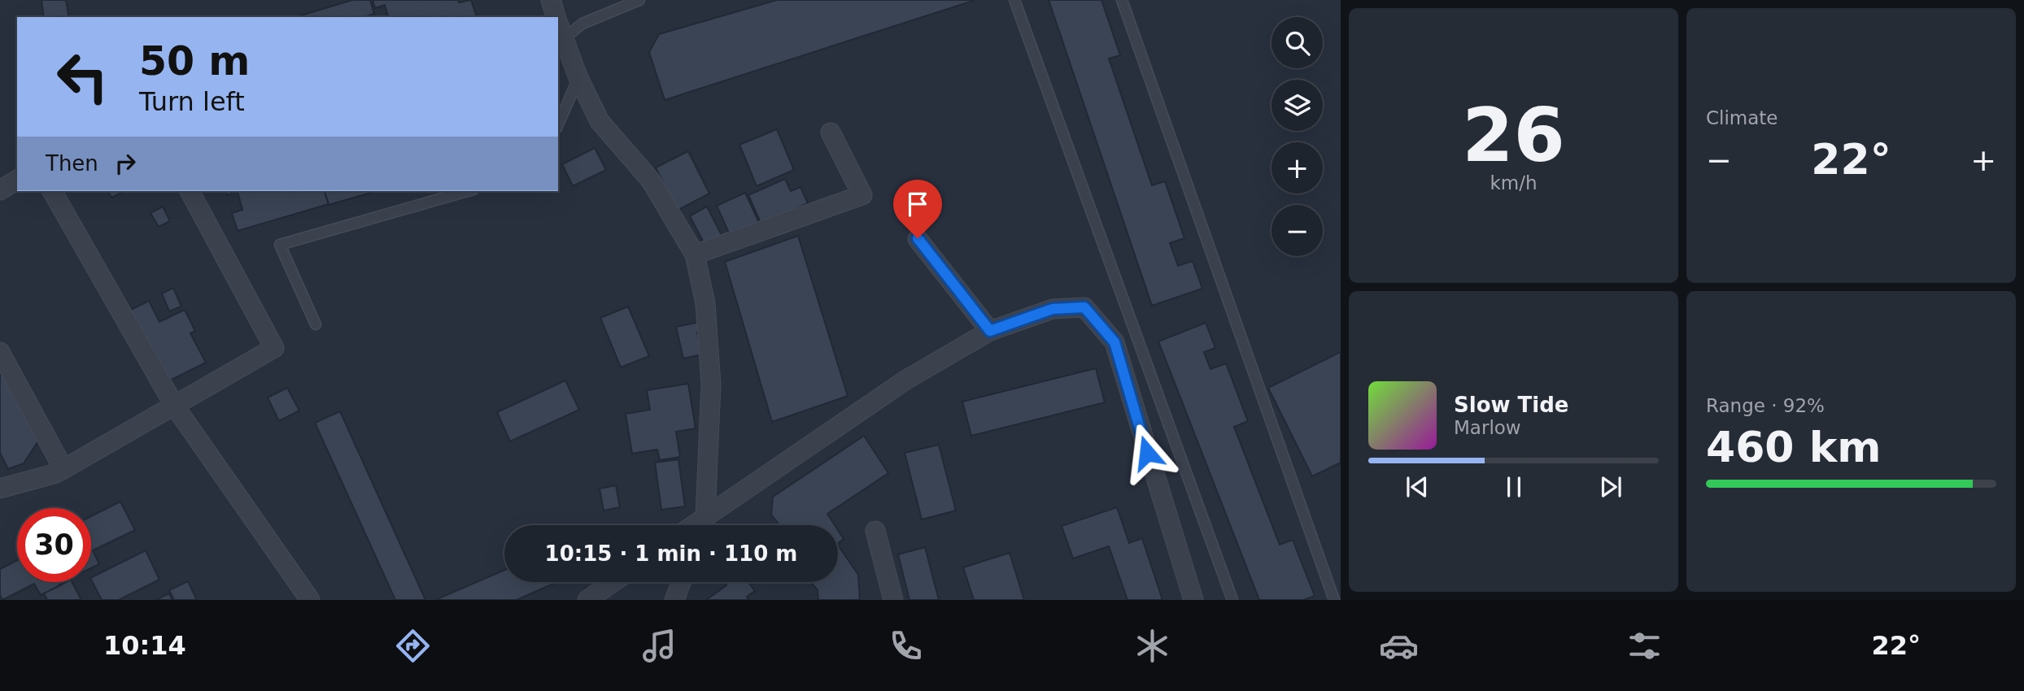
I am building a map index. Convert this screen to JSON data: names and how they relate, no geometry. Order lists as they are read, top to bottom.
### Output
{
  "page": {
    "tile": [
      ["26", "km/h"],
      "Climate",
      ["Range · 92%", "460 km"]
    ],
    "map_buttons": ["+", "−"],
    "turn": ["50 m", "Turn left"],
    "then": "Then",
    "heat": ["−", "22°", "+"],
    "song": ["Slow Tide", "Marlow"],
    "limit": "30",
    "trip": "10:15 · 1 min · 110 m",
    "tabs": ["10:14", "22°"]
  }
}
